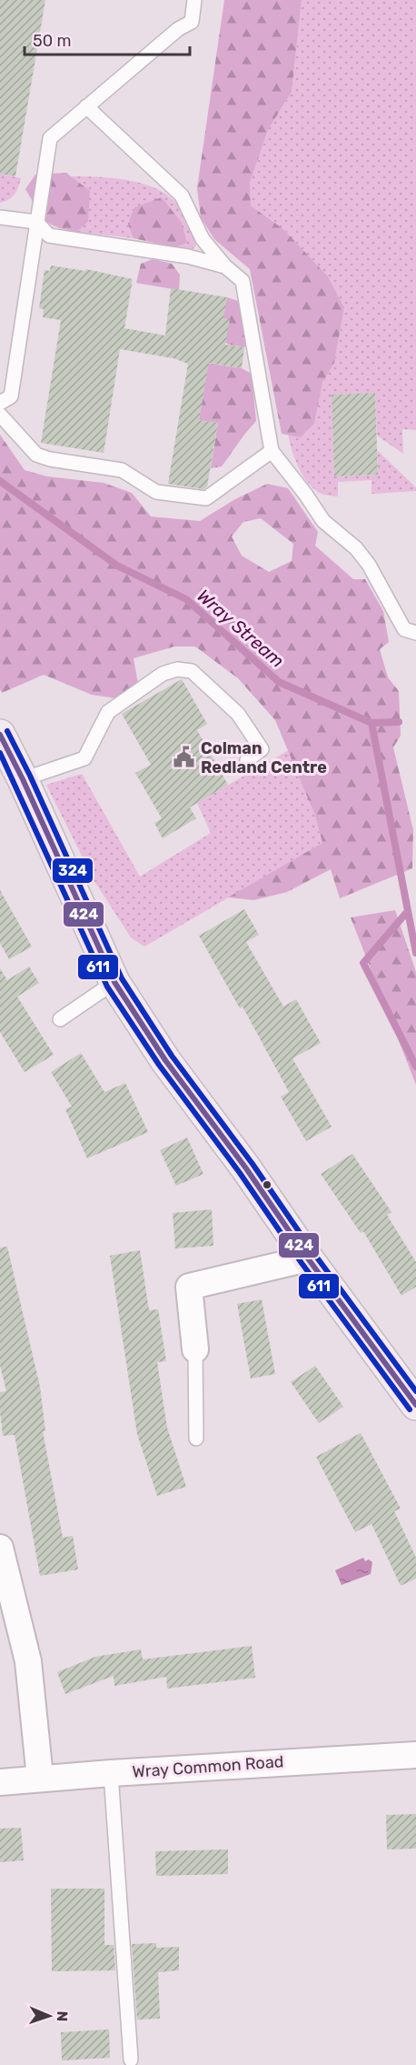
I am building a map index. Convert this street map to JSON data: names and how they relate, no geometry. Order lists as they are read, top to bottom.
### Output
{
  "streets": {
    "street": ["Wray Common Road"]
  },
  "water": ["Wray Stream"],
  "places": {
    "public building": ["Colman Redland Centre"]
  },
  "lines": ["transit line 324", "transit line 424", "transit line 611"],
  "scale_bar": "50 m",
  "north": "right"
}
